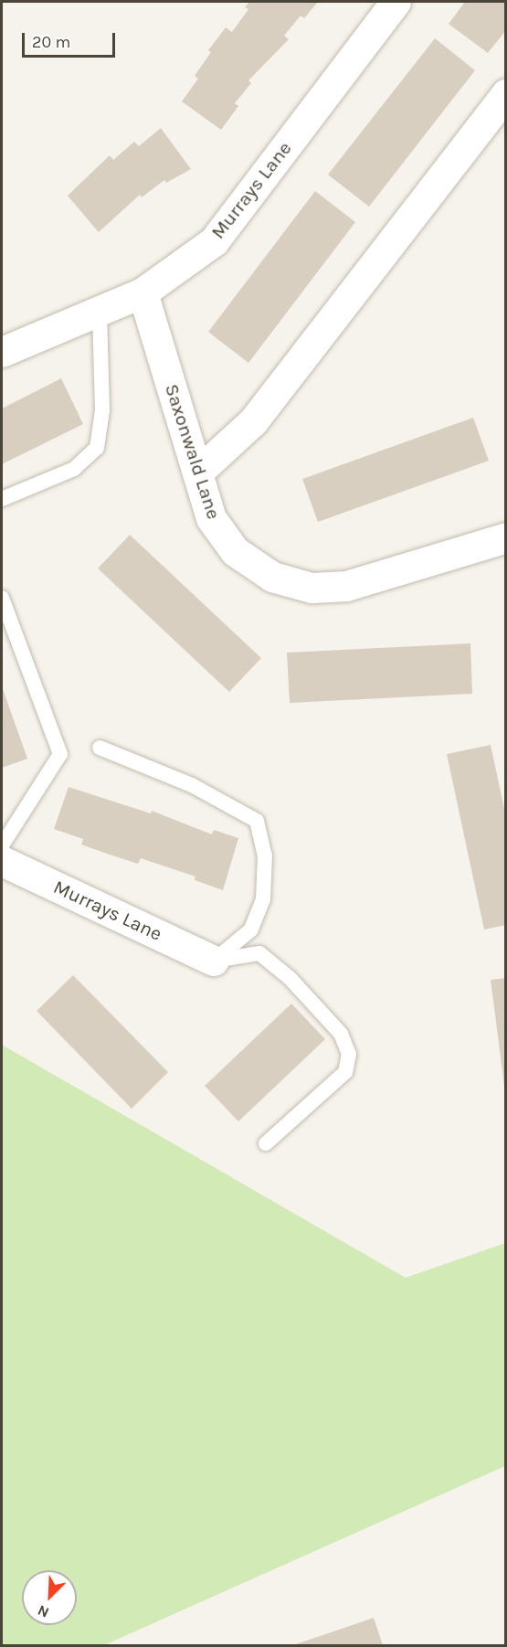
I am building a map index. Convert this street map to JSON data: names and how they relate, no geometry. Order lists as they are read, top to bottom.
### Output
{
  "streets": {
    "street": ["Murrays Lane", "Saxonwald Lane"]
  },
  "crossings": [
    ["Murrays Lane", "Saxonwald Lane"]
  ],
  "scale_bar": "20 m",
  "north": "bottom left"
}
